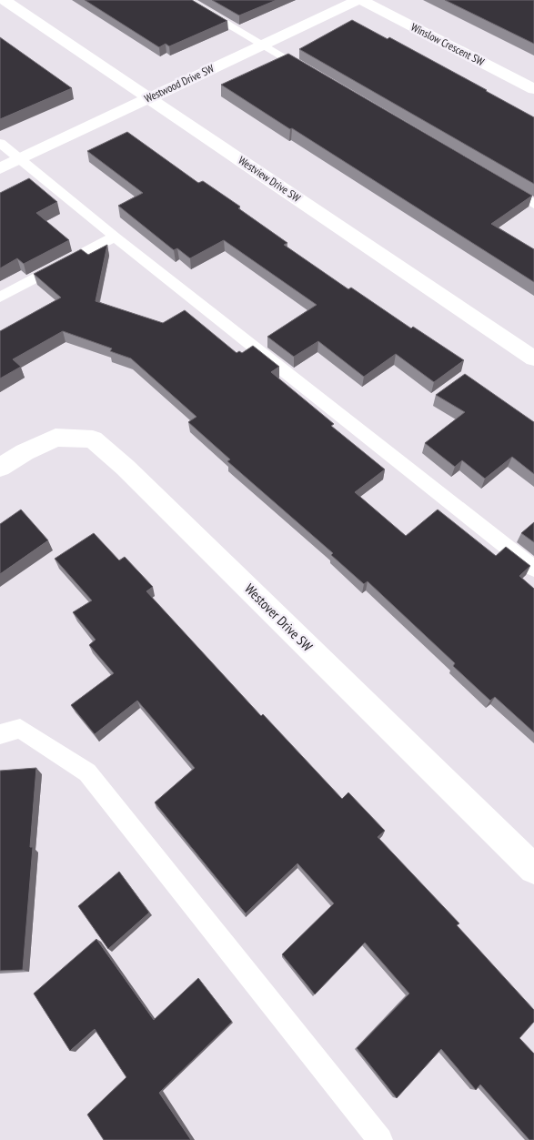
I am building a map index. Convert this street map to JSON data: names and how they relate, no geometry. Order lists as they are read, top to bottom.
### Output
{
  "streets": {
    "street": [
      "Winslow Crescent SW",
      "Westwood Drive SW",
      "Westview Drive SW",
      "Westover Drive SW"
    ]
  },
  "crossings": [
    ["Winslow Crescent SW", "Westwood Drive SW"],
    ["Westwood Drive SW", "Westview Drive SW"]
  ]
}
